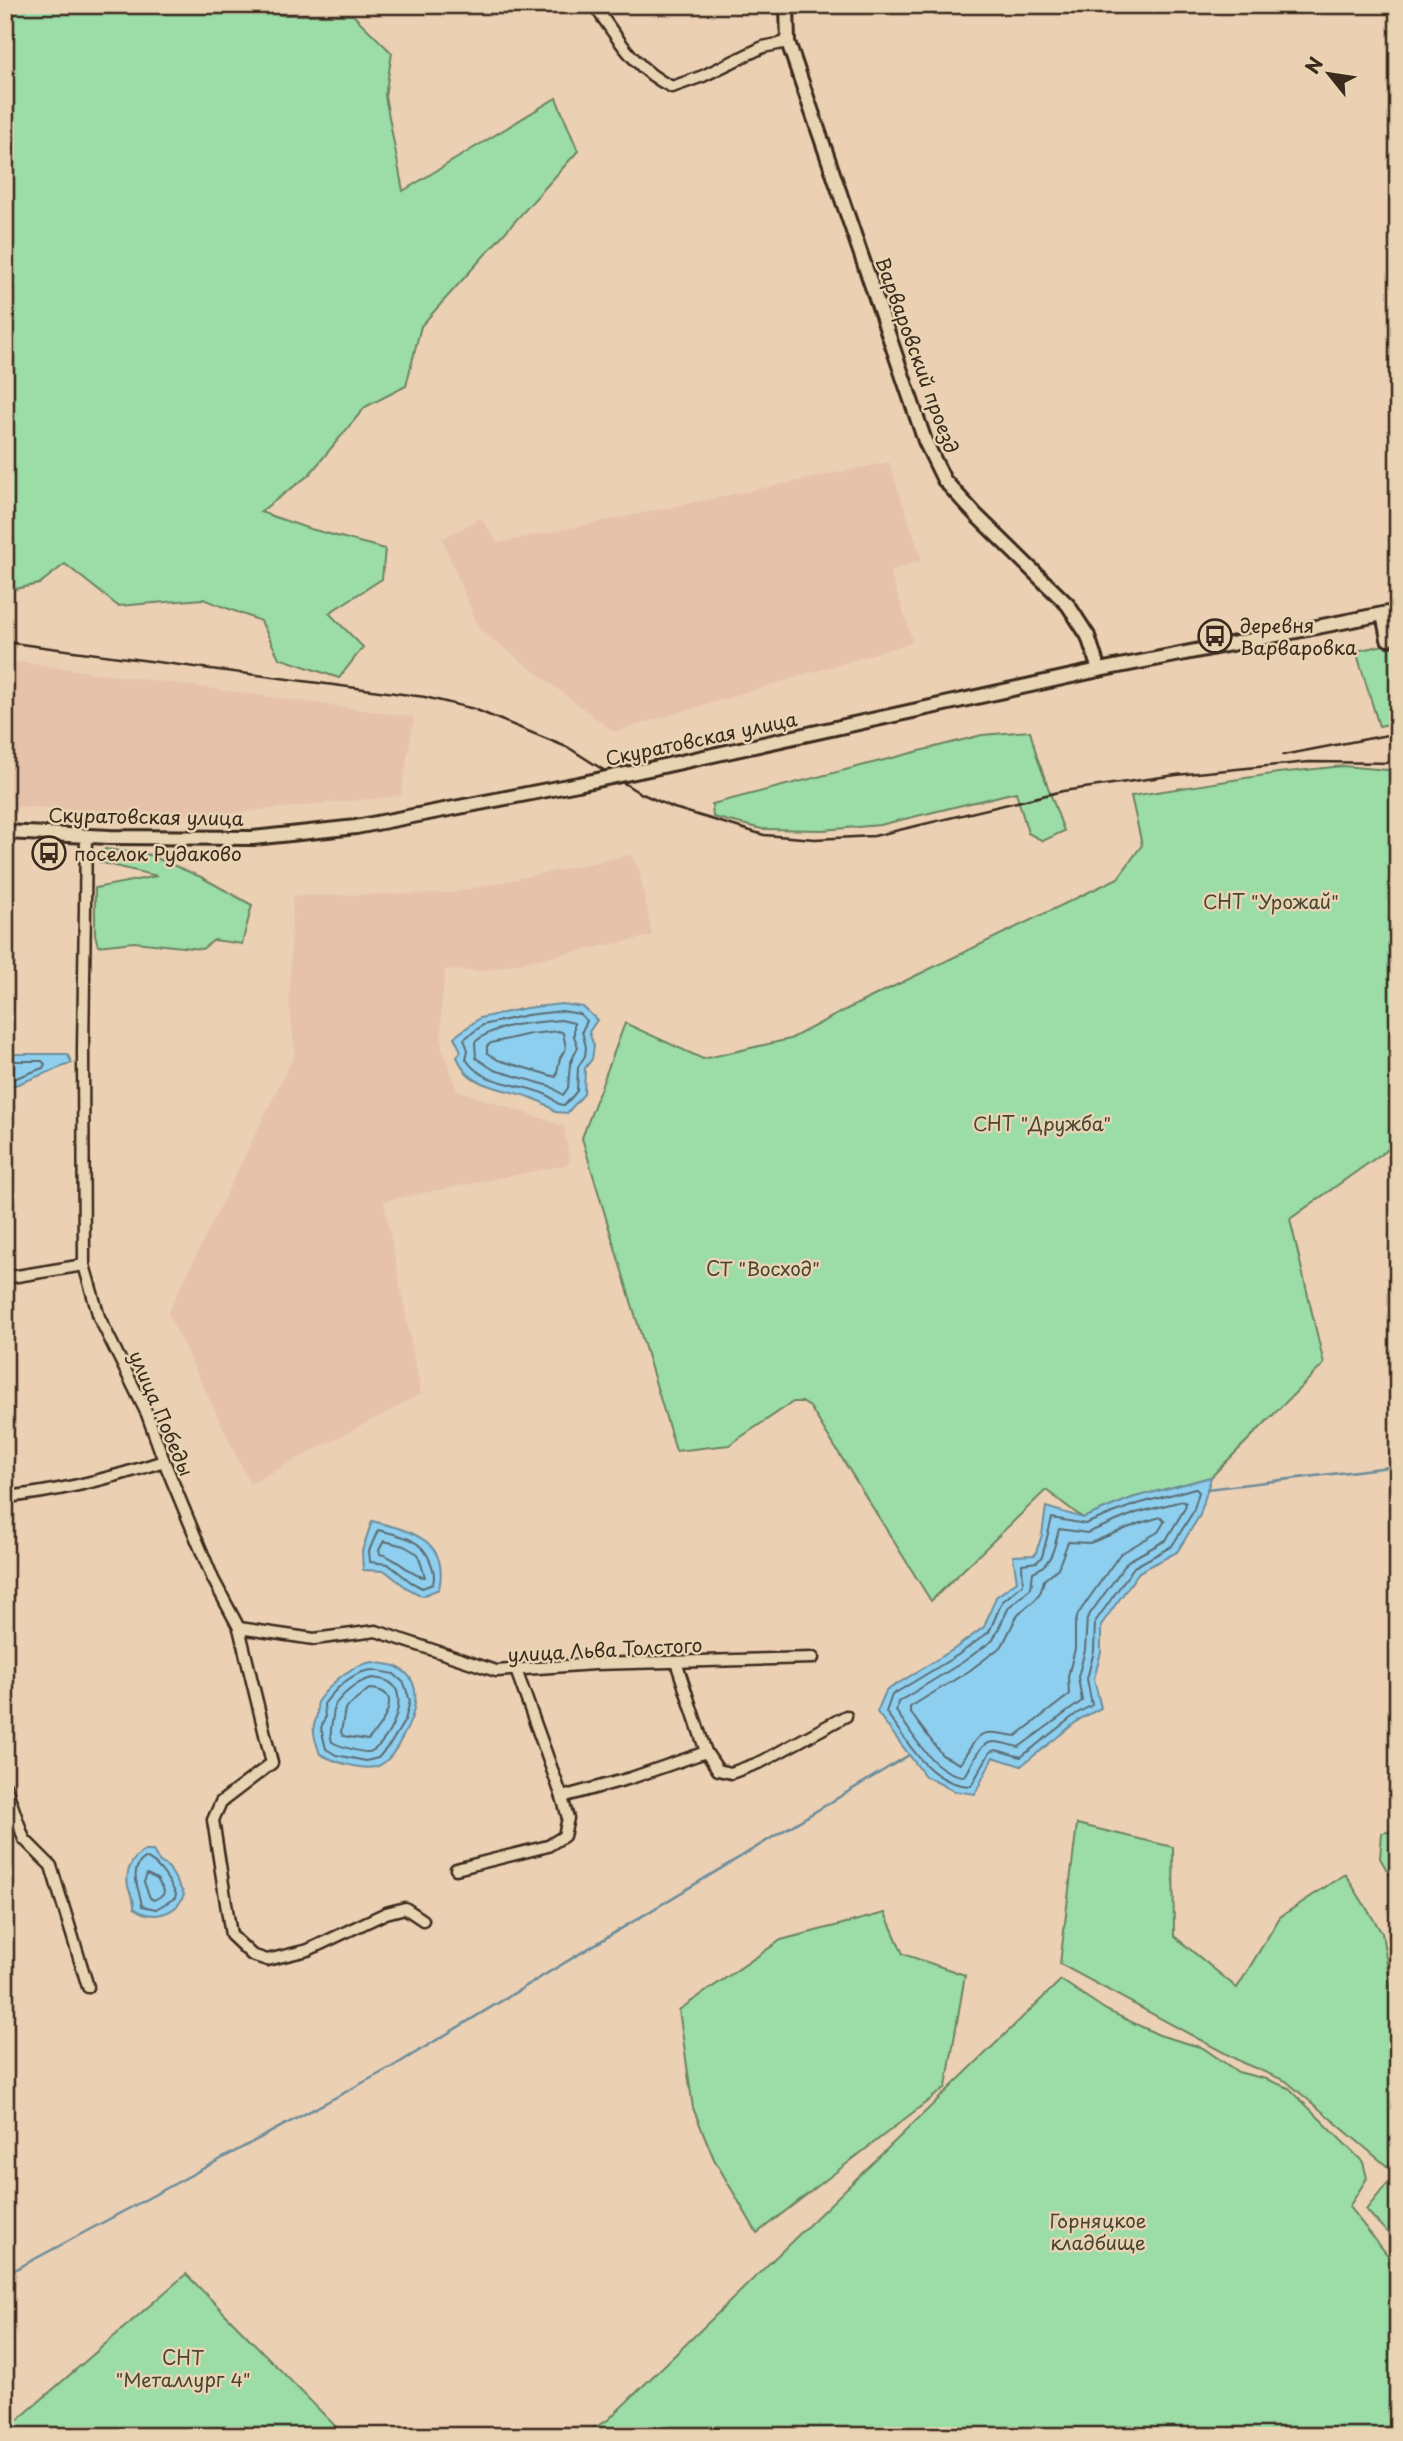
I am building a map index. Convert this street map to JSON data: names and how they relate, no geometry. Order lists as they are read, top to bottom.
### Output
{
  "streets": {
    "street": [
      "Варваровский проезд",
      "Скуратовская улица",
      "улица Победы",
      "улица Льва Толстого"
    ]
  },
  "crossings": [
    ["Варваровский проезд", "Скуратовская улица"],
    ["Скуратовская улица", "улица Победы"],
    ["улица Победы", "улица Льва Толстого"]
  ],
  "parks": [
    "СНТ \"Урожай\"",
    "СНТ \"Дружба\"",
    "СТ \"Восход\"",
    "Горняцкое кладбище",
    "СНТ \"Металлург 4\""
  ],
  "places": {
    "bus stop": ["деревня Варваровка", "поселок Рудаково"]
  },
  "north": "top left"
}
